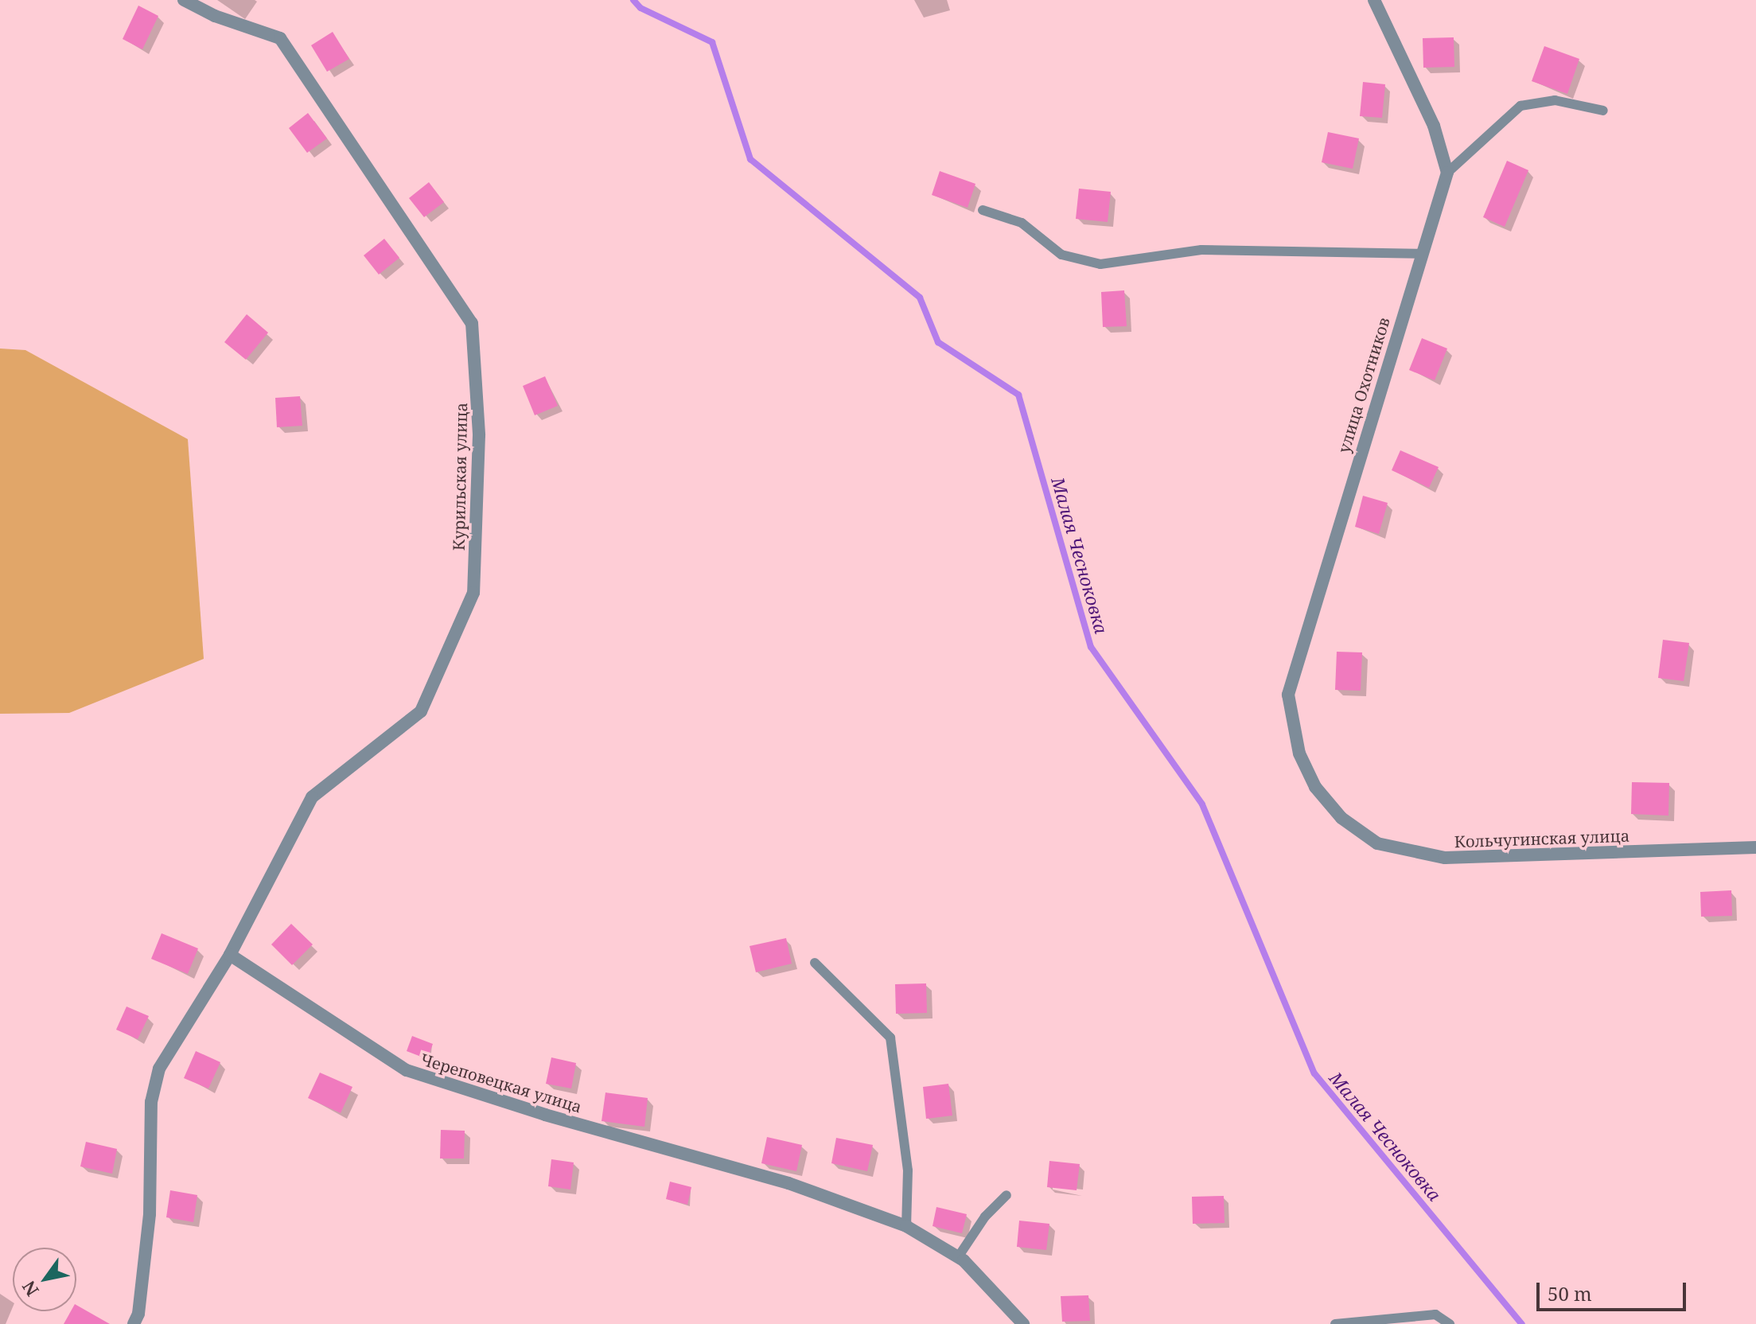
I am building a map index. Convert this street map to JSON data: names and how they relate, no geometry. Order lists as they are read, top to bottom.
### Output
{
  "streets": {
    "street": [
      "улица Охотников",
      "Курильская улица",
      "Кольчугинская улица",
      "Череповецкая улица"
    ]
  },
  "crossings": [
    ["улица Охотников", "Кольчугинская улица"],
    ["Курильская улица", "Череповецкая улица"]
  ],
  "water": ["Малая Чесноковка"],
  "scale_bar": "50 m",
  "north": "bottom left"
}
